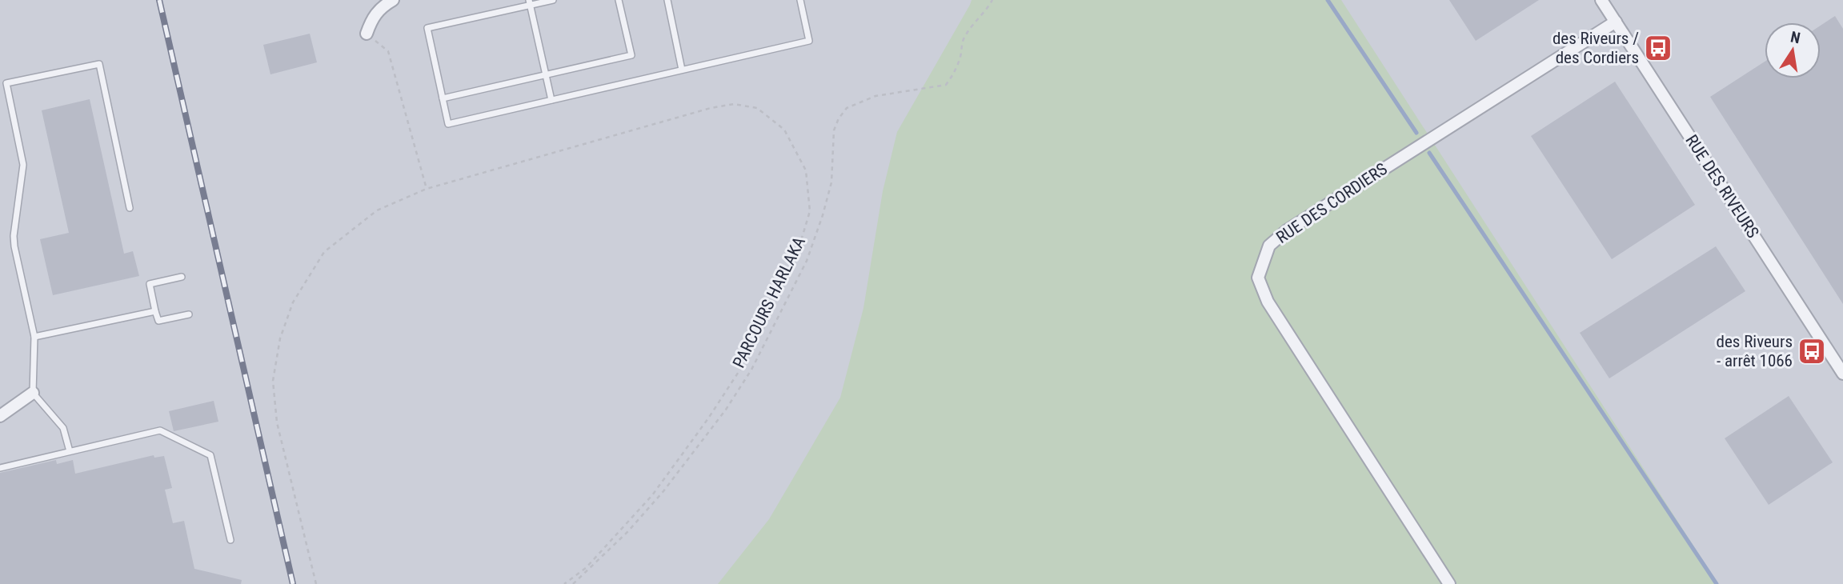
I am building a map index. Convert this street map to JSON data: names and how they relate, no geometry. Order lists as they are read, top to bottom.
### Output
{
  "streets": {
    "street": ["RUE DES RIVEURS", "RUE DES CORDIERS"],
    "path": ["PARCOURS HARLAKA"]
  },
  "crossings": [
    ["RUE DES RIVEURS", "RUE DES CORDIERS"]
  ],
  "places": {
    "bus stop": ["des Riveurs / des Cordiers", "des Riveurs - arrêt 1066"]
  },
  "north": "top"
}
